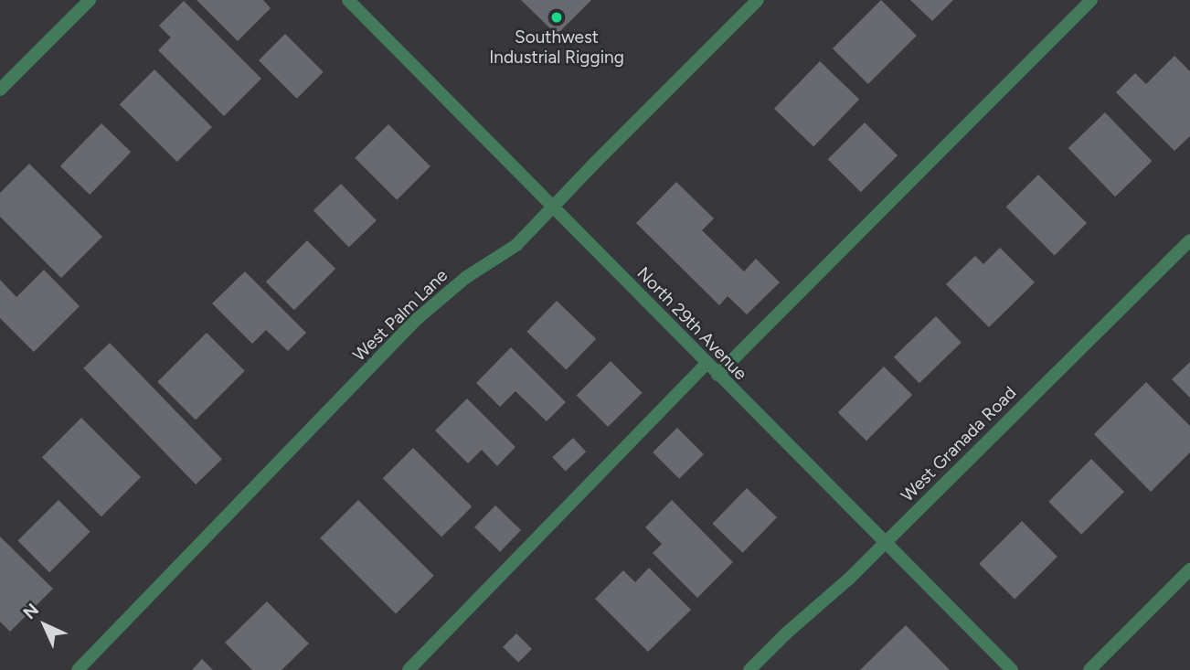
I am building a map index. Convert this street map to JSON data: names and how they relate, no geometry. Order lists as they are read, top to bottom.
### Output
{
  "streets": {
    "street": ["West Palm Lane", "North 29th Avenue", "West Granada Road"]
  },
  "crossings": [
    ["West Palm Lane", "North 29th Avenue"],
    ["North 29th Avenue", "West Granada Road"]
  ],
  "places": ["Southwest Industrial Rigging"],
  "north": "top left"
}
